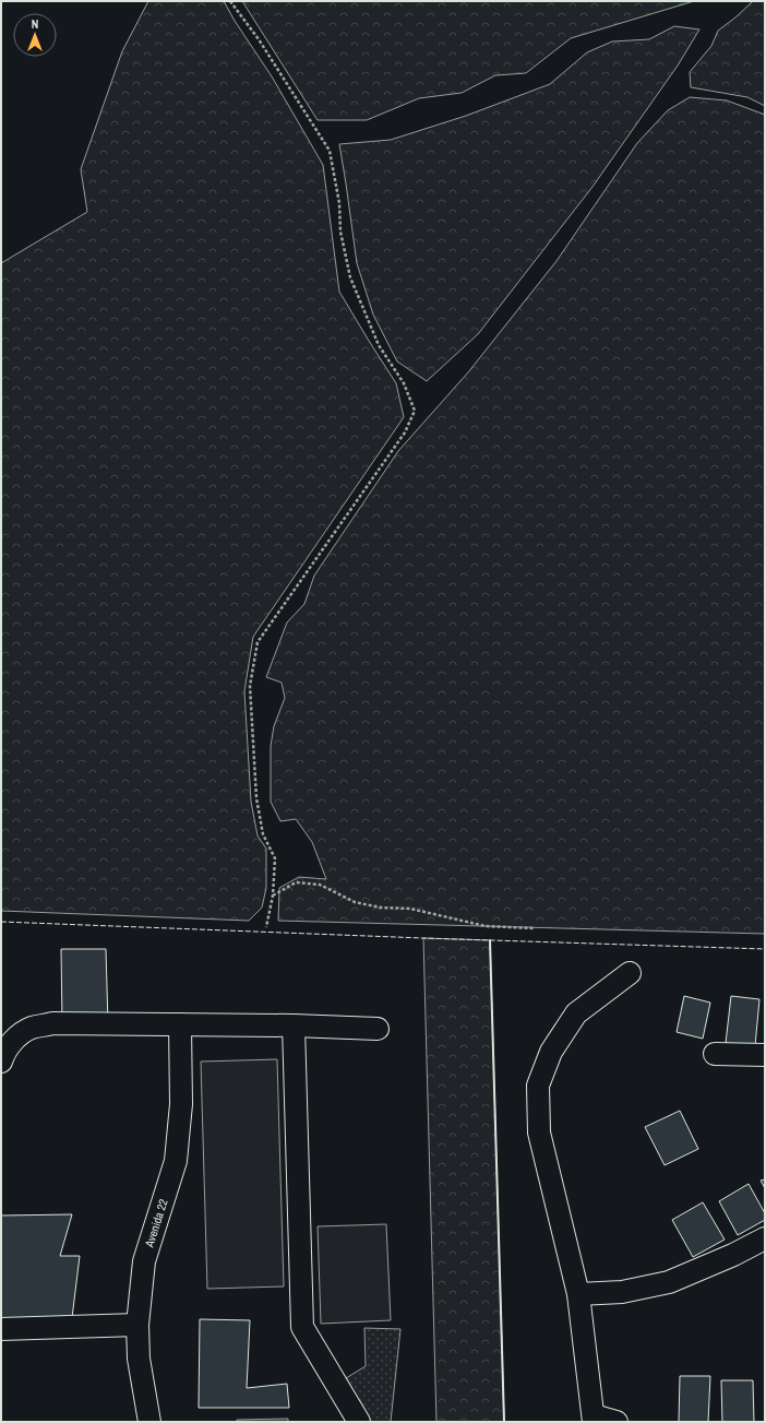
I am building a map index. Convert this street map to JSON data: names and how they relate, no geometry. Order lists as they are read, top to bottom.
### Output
{
  "streets": {
    "street": ["Avenida 22"]
  },
  "north": "top"
}
